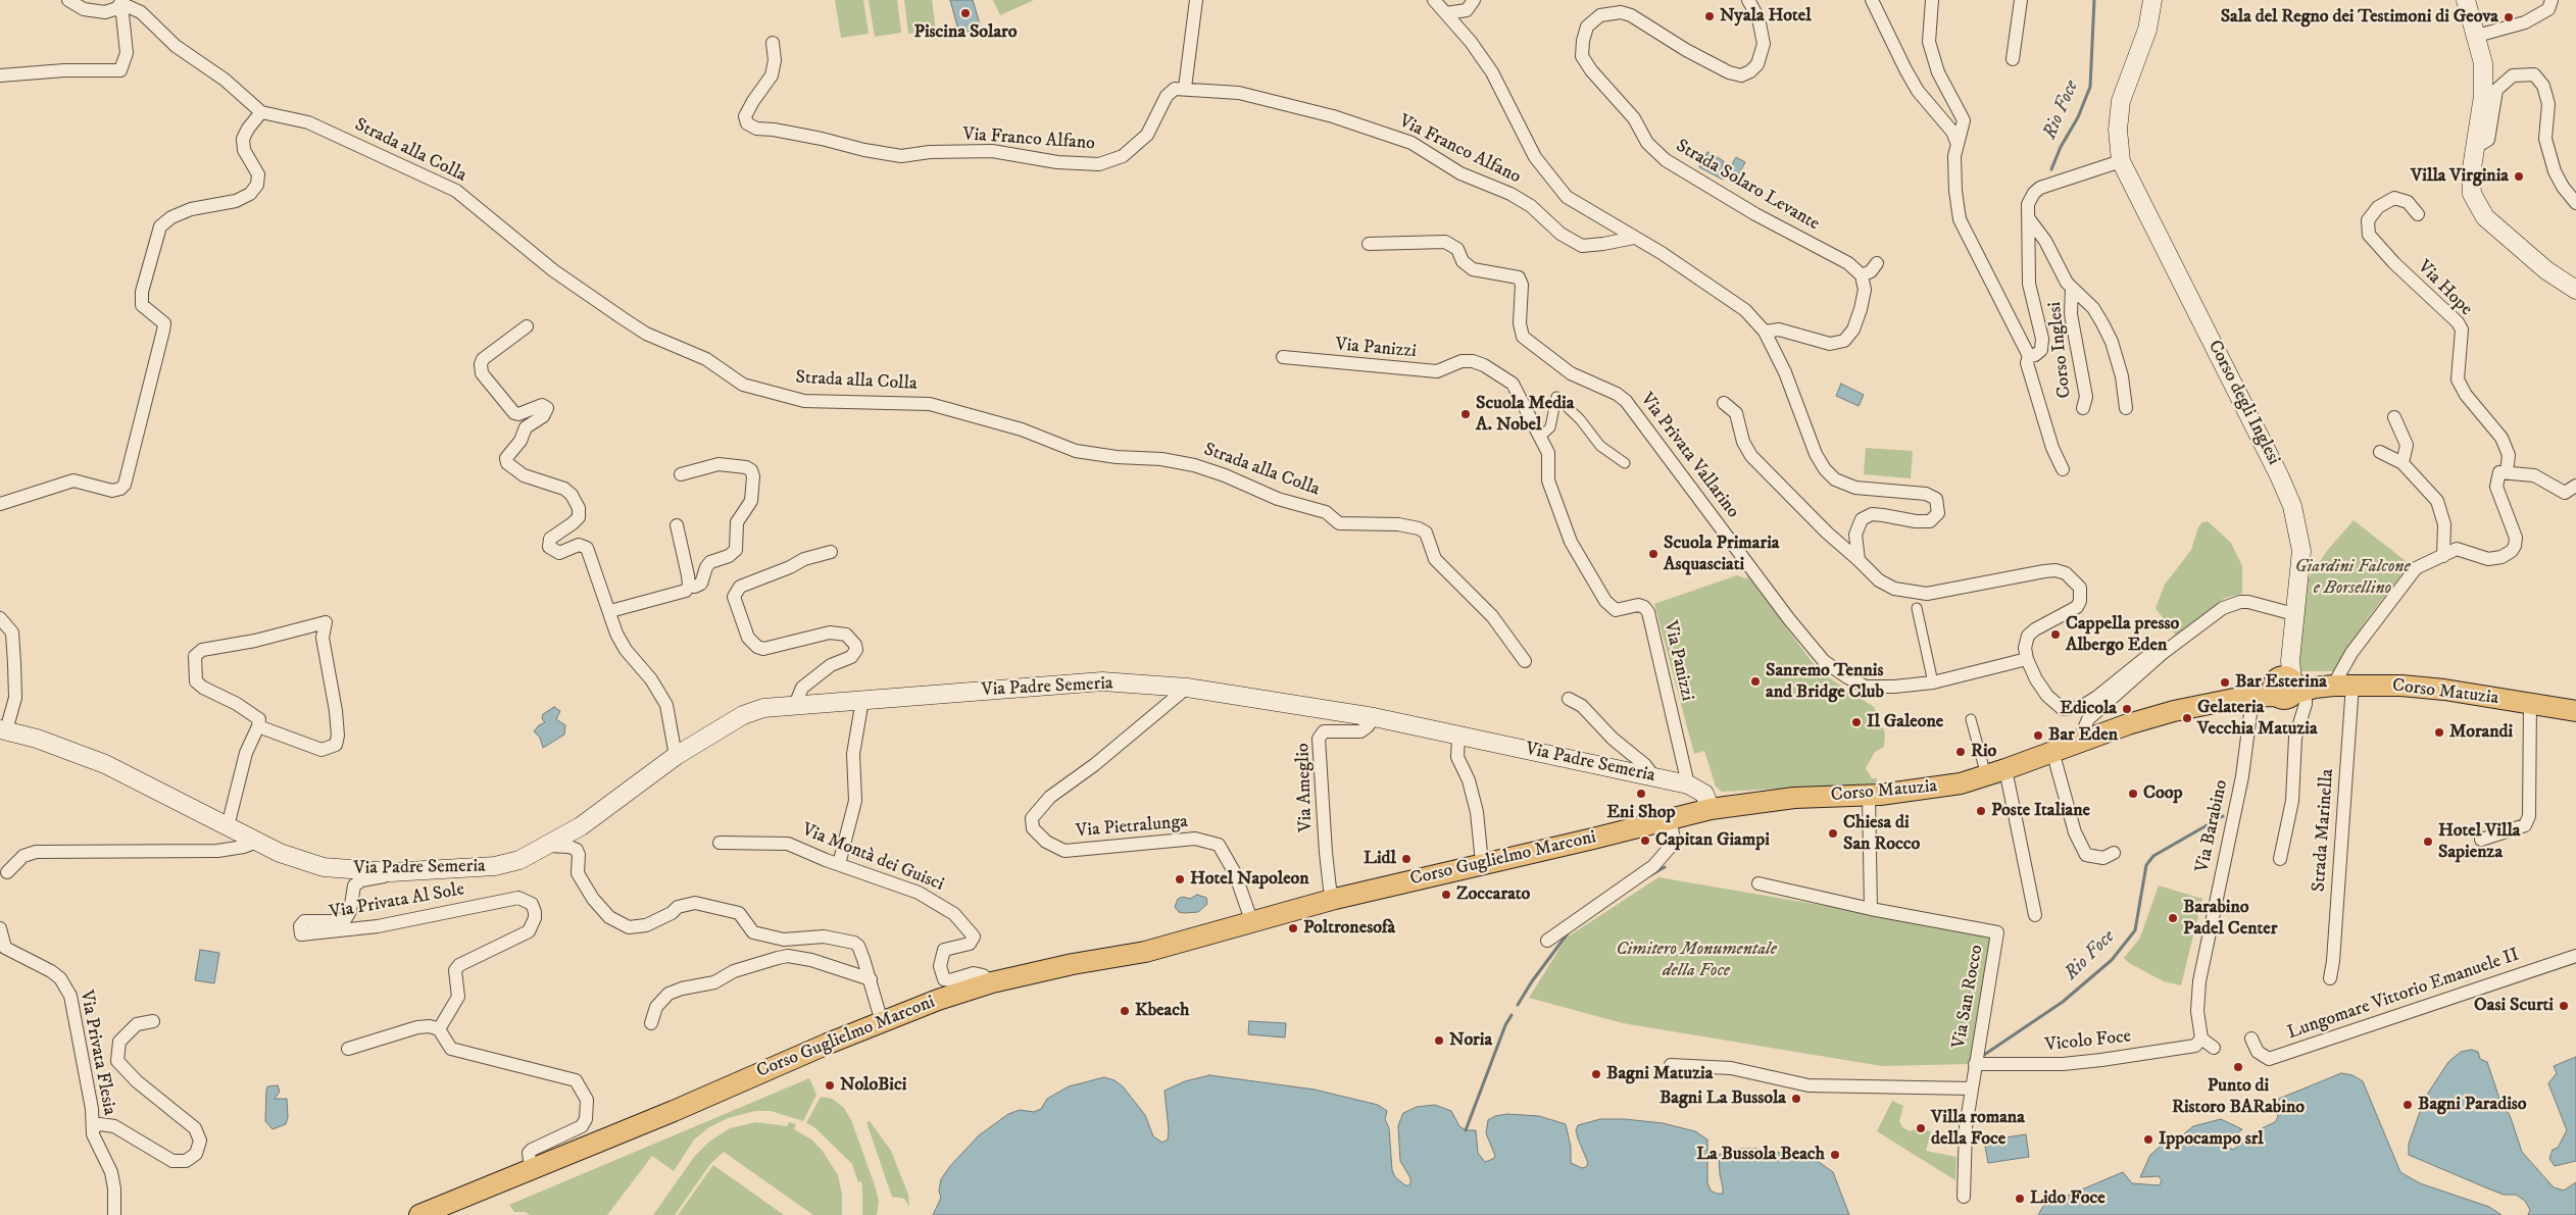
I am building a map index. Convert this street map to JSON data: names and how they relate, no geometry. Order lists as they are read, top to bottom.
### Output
{
  "streets": {
    "main road": [
      "Corso degli Inglesi",
      "Via Padre Semeria",
      "Corso Matuzia",
      "Corso Guglielmo Marconi"
    ],
    "street": [
      "Via Franco Alfano",
      "Strada alla Colla",
      "Strada Solaro Levante",
      "Via Hope",
      "Via Panizzi",
      "Corso Inglesi",
      "Via Privata Vallarino",
      "Via Ameglio",
      "Via Barabino",
      "Via Pietralunga",
      "Strada Marinella",
      "Via Montà dei Guisci",
      "Via Privata Al Sole",
      "Lungomare Vittorio Emanuele II",
      "Via San Rocco",
      "Vicolo Foce",
      "Via Privata Flesia"
    ]
  },
  "crossings": [
    ["Via Hope", "Corso degli Inglesi"],
    ["Via Hope", "Corso Matuzia"],
    ["Via Hope", "Strada Marinella"],
    ["Via Panizzi", "Via Padre Semeria"],
    ["Corso degli Inglesi", "Corso Matuzia"],
    ["Corso degli Inglesi", "Strada Marinella"],
    ["Via Padre Semeria", "Corso Matuzia"],
    ["Via Padre Semeria", "Via Ameglio"],
    ["Via Padre Semeria", "Via Pietralunga"],
    ["Via Padre Semeria", "Corso Guglielmo Marconi"],
    ["Via Padre Semeria", "Via Privata Al Sole"],
    ["Corso Matuzia", "Via Barabino"],
    ["Corso Matuzia", "Strada Marinella"],
    ["Corso Matuzia", "Corso Guglielmo Marconi"],
    ["Via Ameglio", "Corso Guglielmo Marconi"],
    ["Via Barabino", "Vicolo Foce"],
    ["Via Pietralunga", "Corso Guglielmo Marconi"],
    ["Via Montà dei Guisci", "Corso Guglielmo Marconi"],
    ["Via San Rocco", "Vicolo Foce"]
  ],
  "water": ["Rio Foce"],
  "parks": ["Giardini Falcone e Borsellino", "Cimitero Monumentale della Foce"],
  "places": [
    "Piscina Solaro",
    "Nyala Hotel",
    "Sala del Regno dei Testimoni di Geova",
    "Villa Virginia",
    "Scuola Media A. Nobel",
    "Scuola Primaria Asquasciati",
    "Cappella presso Albergo Eden",
    "Sanremo Tennis and Bridge Club",
    "Bar Esterina",
    "Edicola",
    "Gelateria Vecchia Matuzia",
    "Il Galeone",
    "Morandi",
    "Bar Eden",
    "Rio",
    "Eni Shop",
    "Coop",
    "Poste Italiane",
    "Chiesa di San Rocco",
    "Capitan Giampi",
    "Hotel Villa Sapienza",
    "Lidl",
    "Hotel Napoleon",
    "Zoccarato",
    "Barabino Padel Center",
    "Poltronesofà",
    "Oasi Scurti",
    "Kbeach",
    "Noria",
    "Punto di Ristoro BARabino",
    "Bagni Matuzia",
    "NoloBici",
    "Bagni La Bussola",
    "Bagni Paradiso",
    "Villa romana della Foce",
    "Ippocampo srl",
    "La Bussola Beach",
    "Lido Foce"
  ]
}
